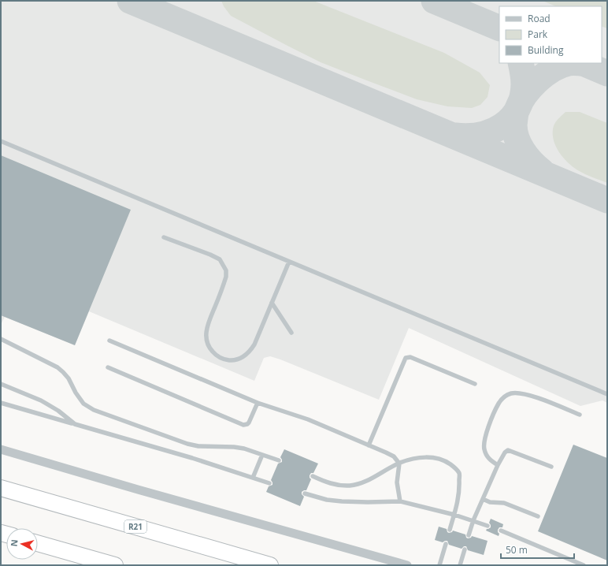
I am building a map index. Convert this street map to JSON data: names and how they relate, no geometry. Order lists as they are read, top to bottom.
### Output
{
  "streets": {
    "highway": ["R21"]
  },
  "legend": ["Road", "Park", "Building"],
  "scale_bar": "50 m",
  "north": "left"
}
